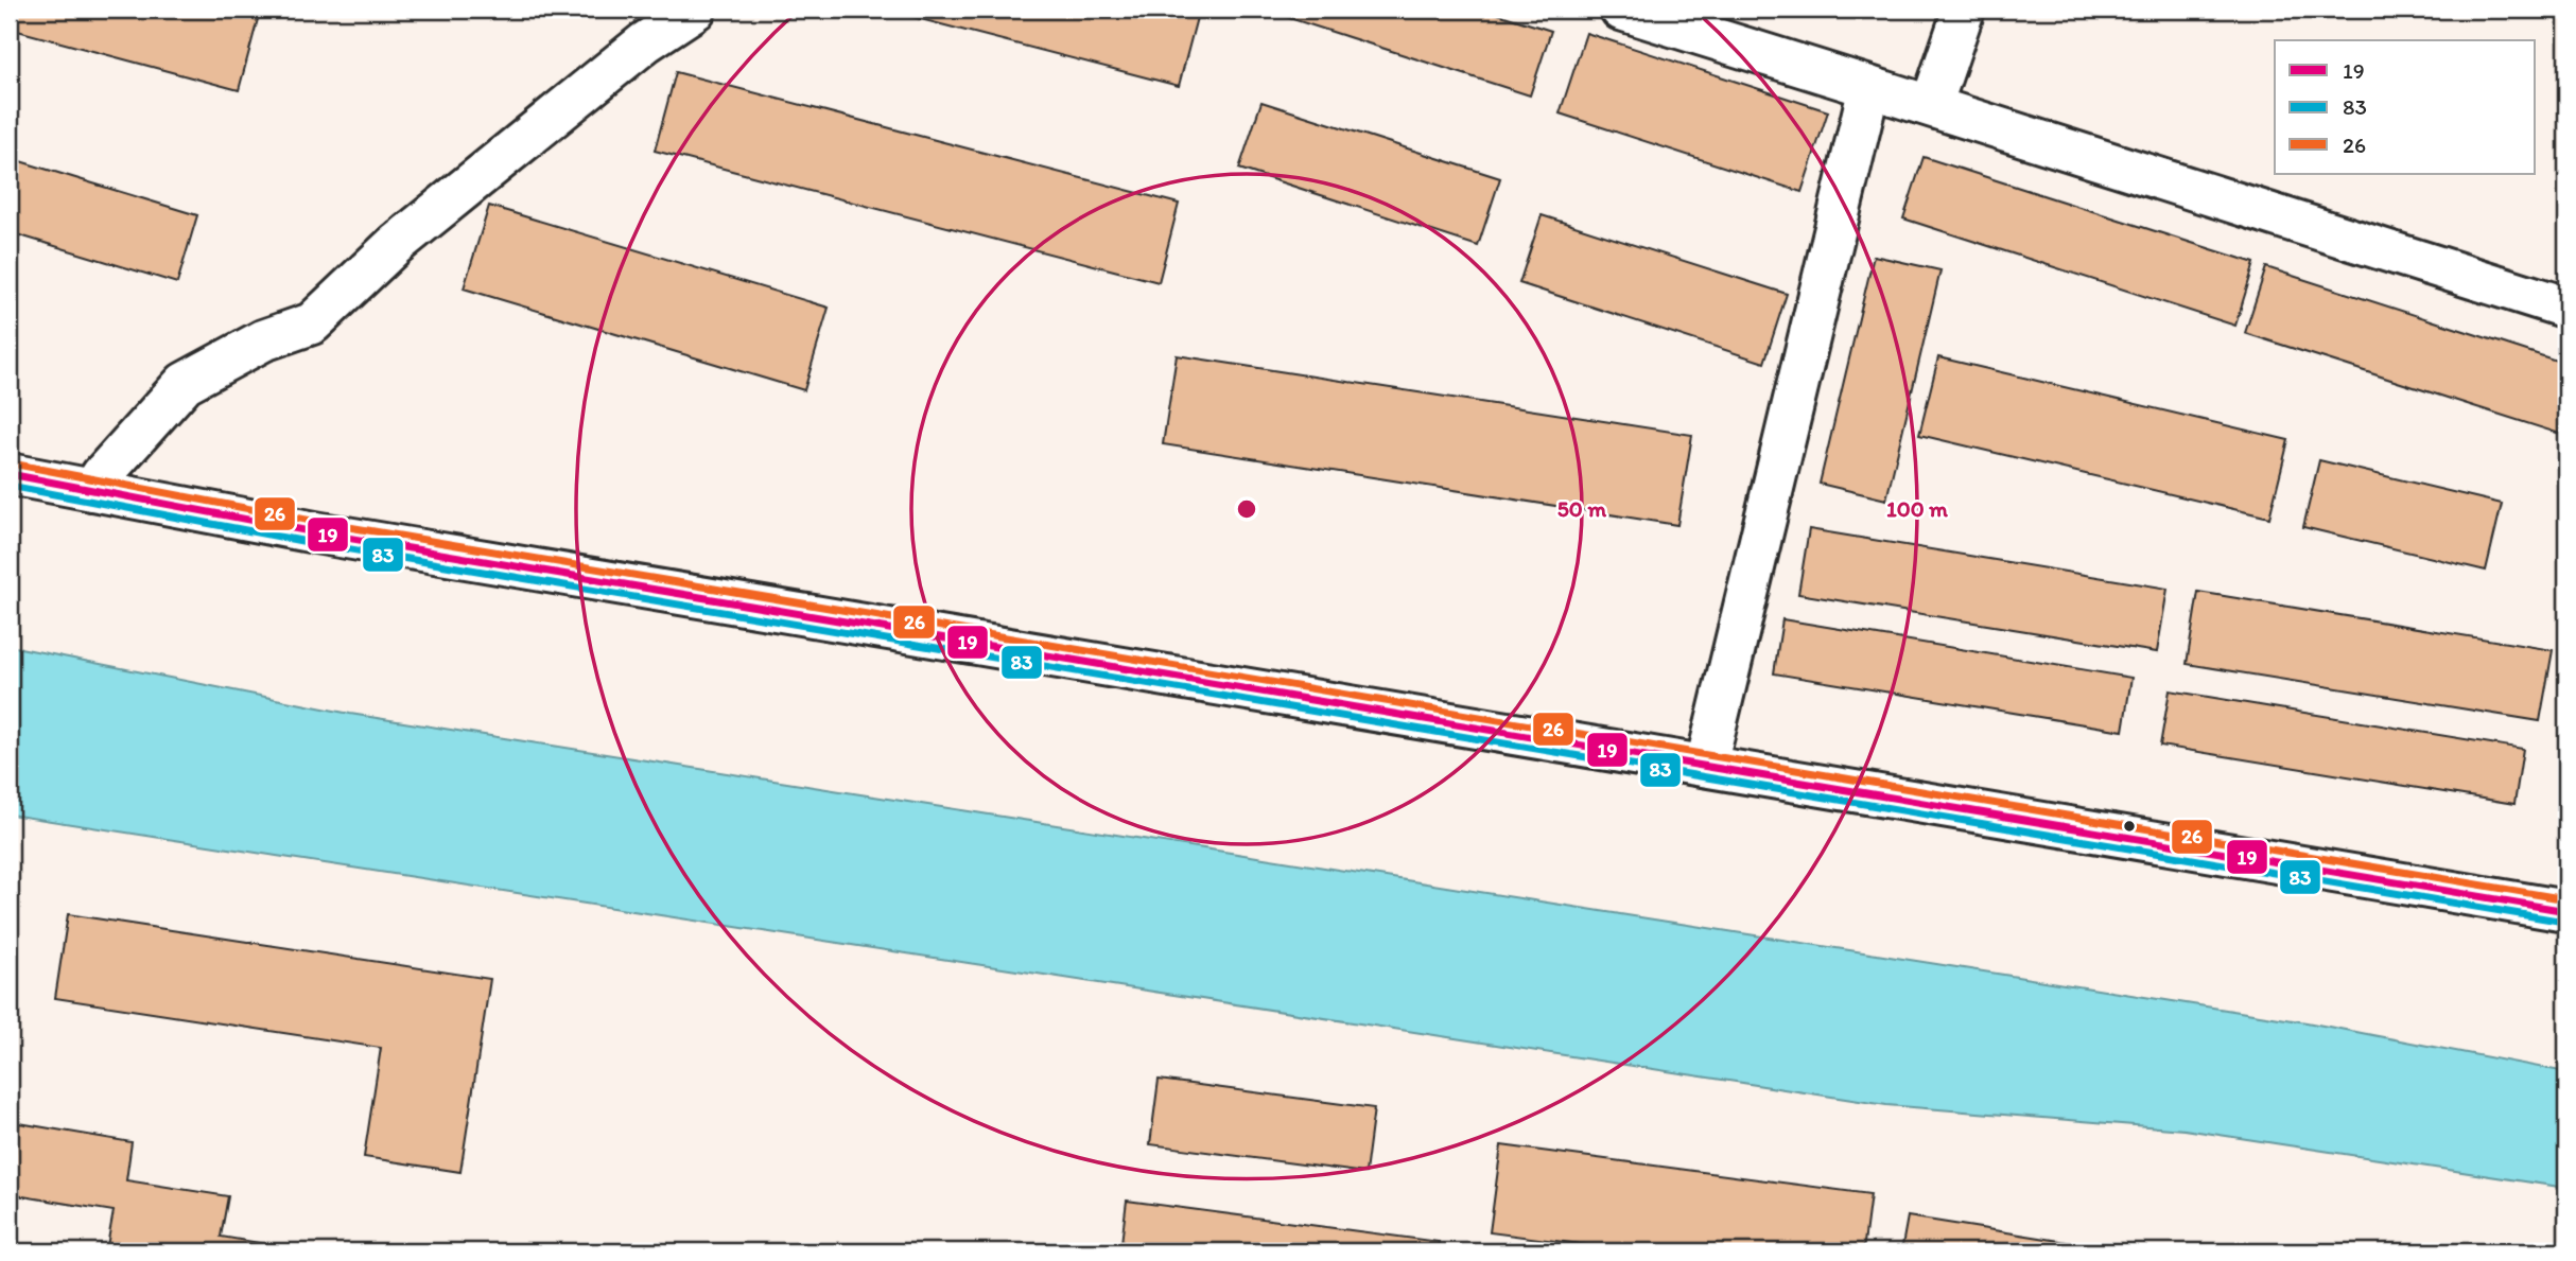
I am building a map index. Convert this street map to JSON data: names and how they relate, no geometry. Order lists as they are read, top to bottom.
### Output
{
  "lines": ["transit line 26", "transit line 19", "transit line 83"],
  "legend": ["19", "83", "26"],
  "rings": ["50 m", "100 m"]
}
